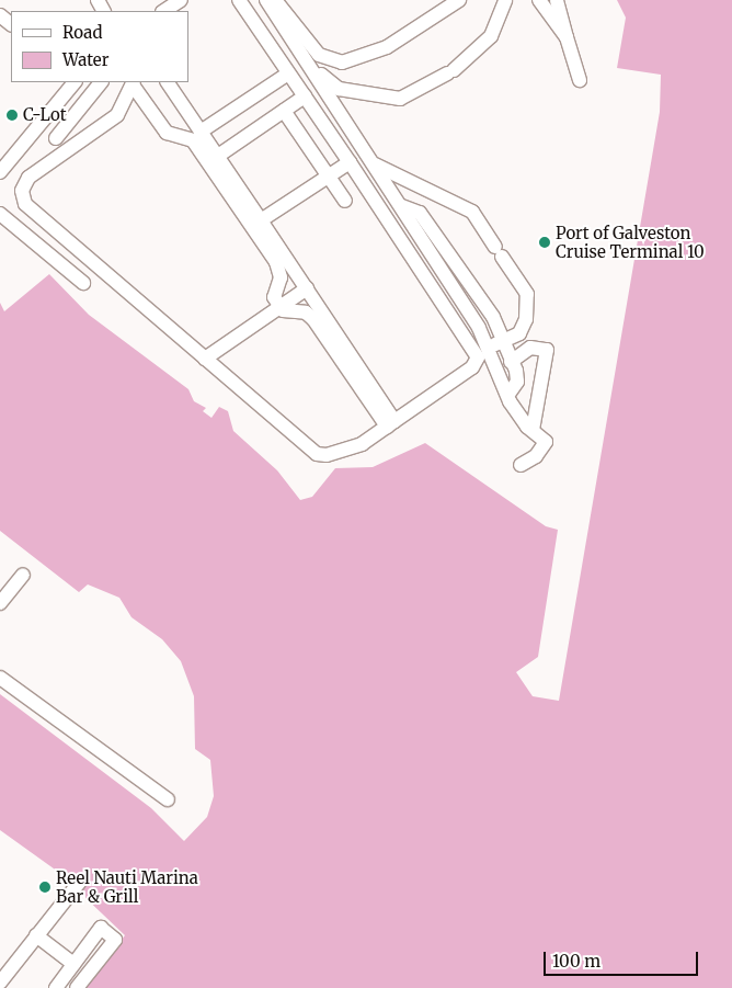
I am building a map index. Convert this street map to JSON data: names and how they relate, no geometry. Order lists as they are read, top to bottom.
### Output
{
  "places": ["C-Lot", "Port of Galveston Cruise Terminal 10", "Reel Nauti Marina Bar & Grill"],
  "legend": ["Road", "Water"],
  "scale_bar": "100 m"
}
